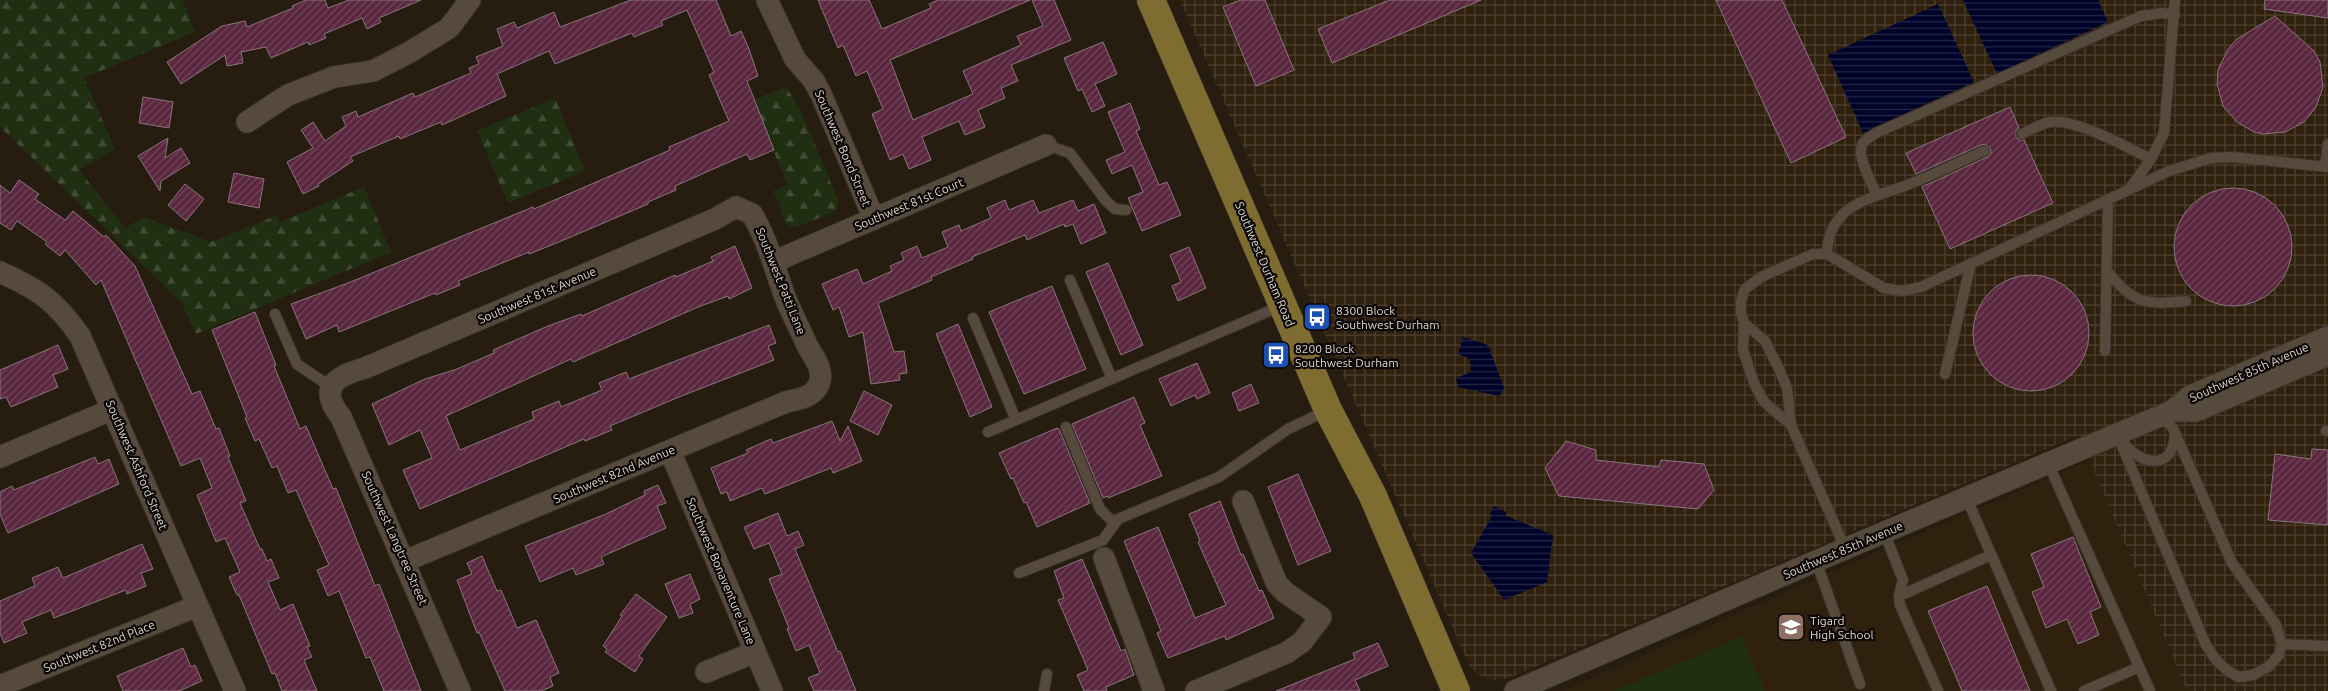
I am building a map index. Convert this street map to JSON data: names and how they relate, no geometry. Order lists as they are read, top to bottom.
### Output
{
  "streets": {
    "main road": ["Southwest Durham Road"],
    "street": [
      "Southwest Bond Street",
      "Southwest 81st Court",
      "Southwest Patti Lane",
      "Southwest 81st Avenue",
      "Southwest 85th Avenue",
      "Southwest Ashford Street",
      "Southwest 82nd Avenue",
      "Southwest Langtree Street",
      "Southwest Bonaventure Lane",
      "Southwest 82nd Place"
    ]
  },
  "crossings": [
    ["Southwest Bond Street", "Southwest 81st Court"],
    ["Southwest 81st Court", "Southwest Patti Lane"],
    ["Southwest Patti Lane", "Southwest 81st Avenue"],
    ["Southwest Patti Lane", "Southwest 82nd Avenue"],
    ["Southwest 81st Avenue", "Southwest Langtree Street"],
    ["Southwest Ashford Street", "Southwest 82nd Place"],
    ["Southwest 82nd Avenue", "Southwest Langtree Street"],
    ["Southwest 82nd Avenue", "Southwest Bonaventure Lane"]
  ],
  "places": {
    "bus stop": ["8300 Block Southwest Durham", "8200 Block Southwest Durham"],
    "school or university": ["Tigard High School"]
  }
}
